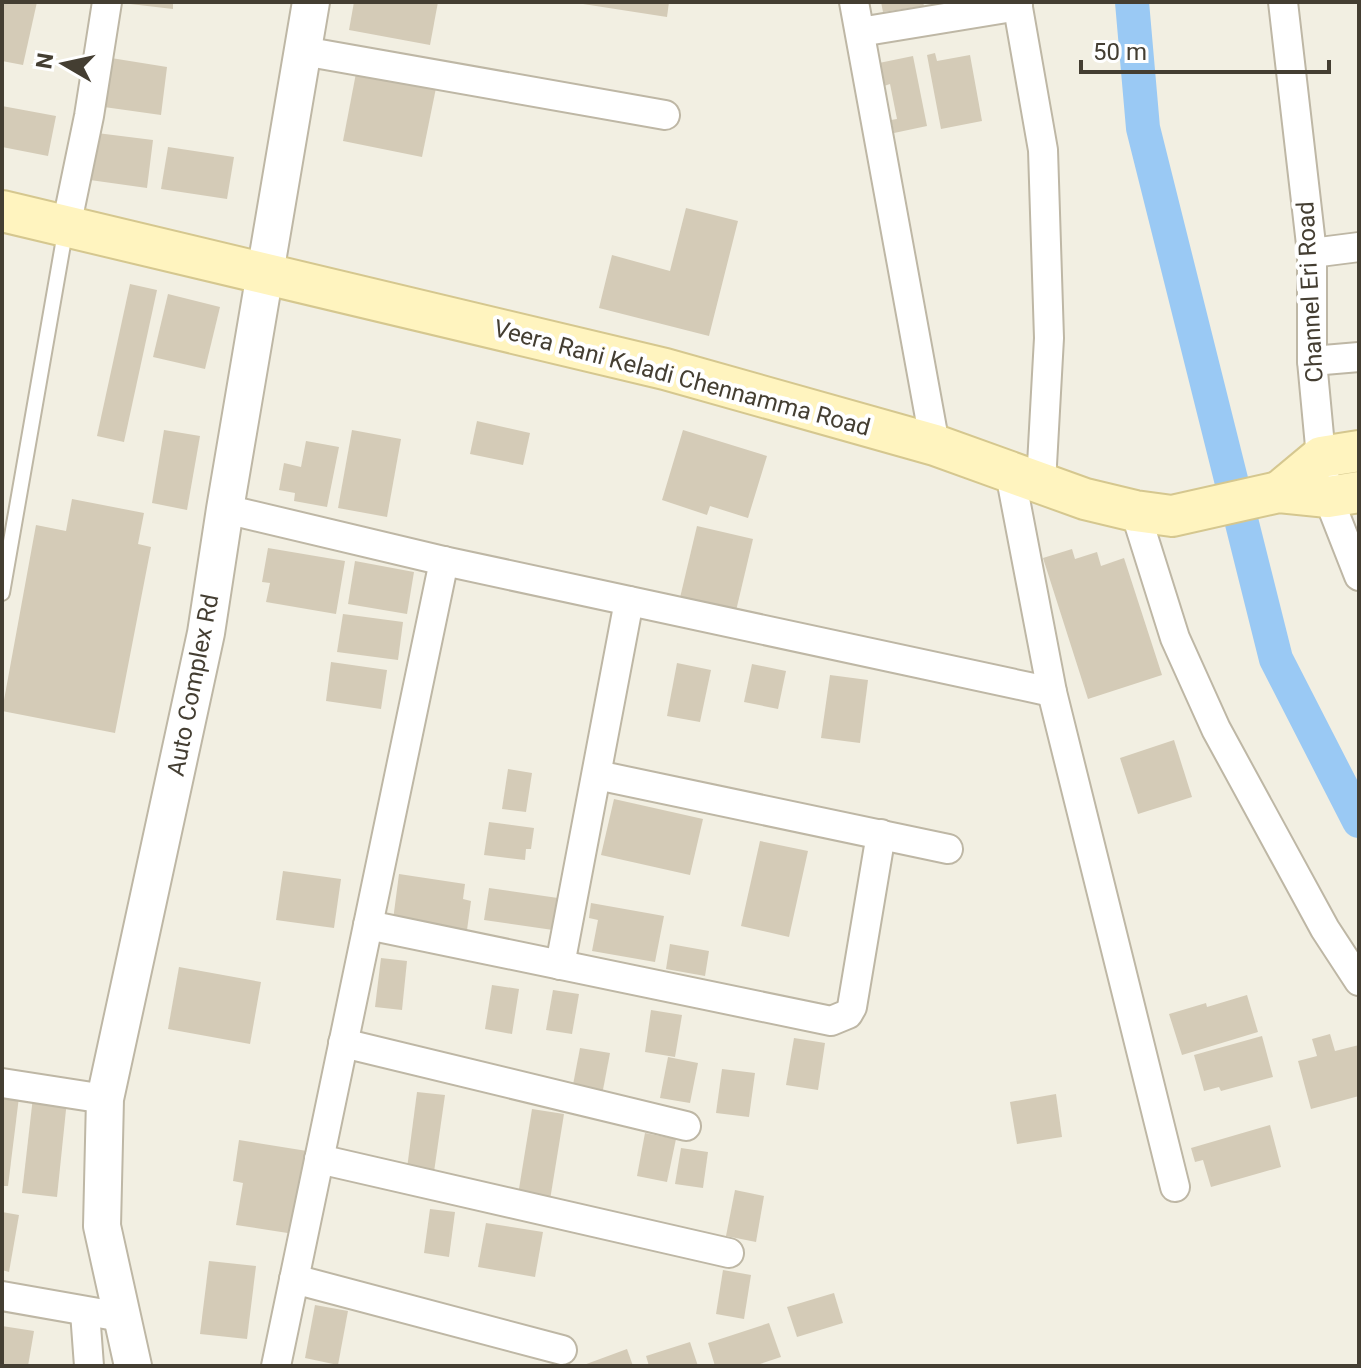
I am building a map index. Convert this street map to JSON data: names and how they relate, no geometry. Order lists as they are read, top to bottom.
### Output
{
  "streets": {
    "main road": ["Veera Rani Keladi Chennamma Road"],
    "street": ["Channel Eri Road", "Auto Complex Rd"]
  },
  "crossings": [
    ["Channel Eri Road", "Veera Rani Keladi Chennamma Road"],
    ["Veera Rani Keladi Chennamma Road", "Auto Complex Rd"]
  ],
  "scale_bar": "50 m",
  "north": "left"
}
